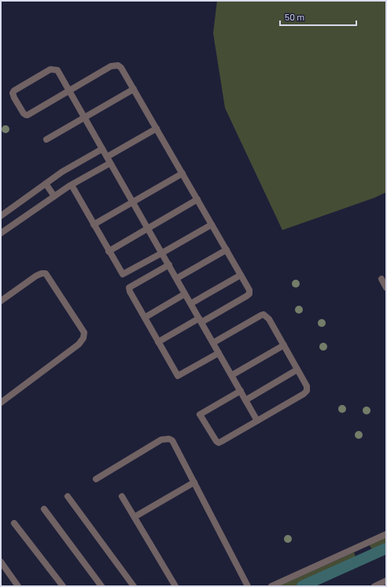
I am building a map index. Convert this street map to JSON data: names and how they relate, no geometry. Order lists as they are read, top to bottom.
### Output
{
  "scale_bar": "50 m"
}
